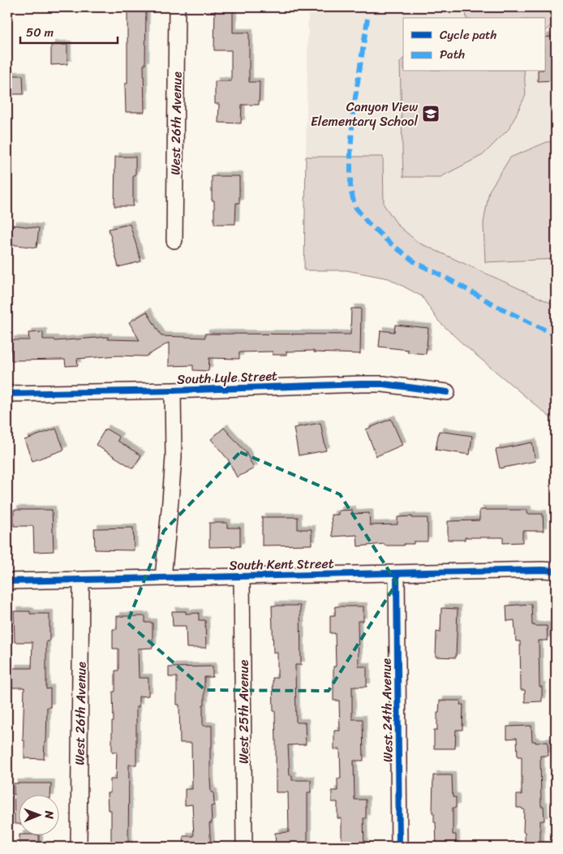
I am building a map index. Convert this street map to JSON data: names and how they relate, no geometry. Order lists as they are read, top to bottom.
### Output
{
  "streets": {
    "street": [
      "West 26th Avenue",
      "South Lyle Street",
      "South Kent Street",
      "West 24th Avenue",
      "West 25th Avenue"
    ]
  },
  "crossings": [
    ["West 26th Avenue", "South Kent Street"],
    ["South Kent Street", "West 24th Avenue"],
    ["South Kent Street", "West 25th Avenue"]
  ],
  "places": {
    "school or university": ["Canyon View Elementary School"]
  },
  "legend": ["Cycle path", "Path"],
  "scale_bar": "50 m",
  "north": "right"
}
